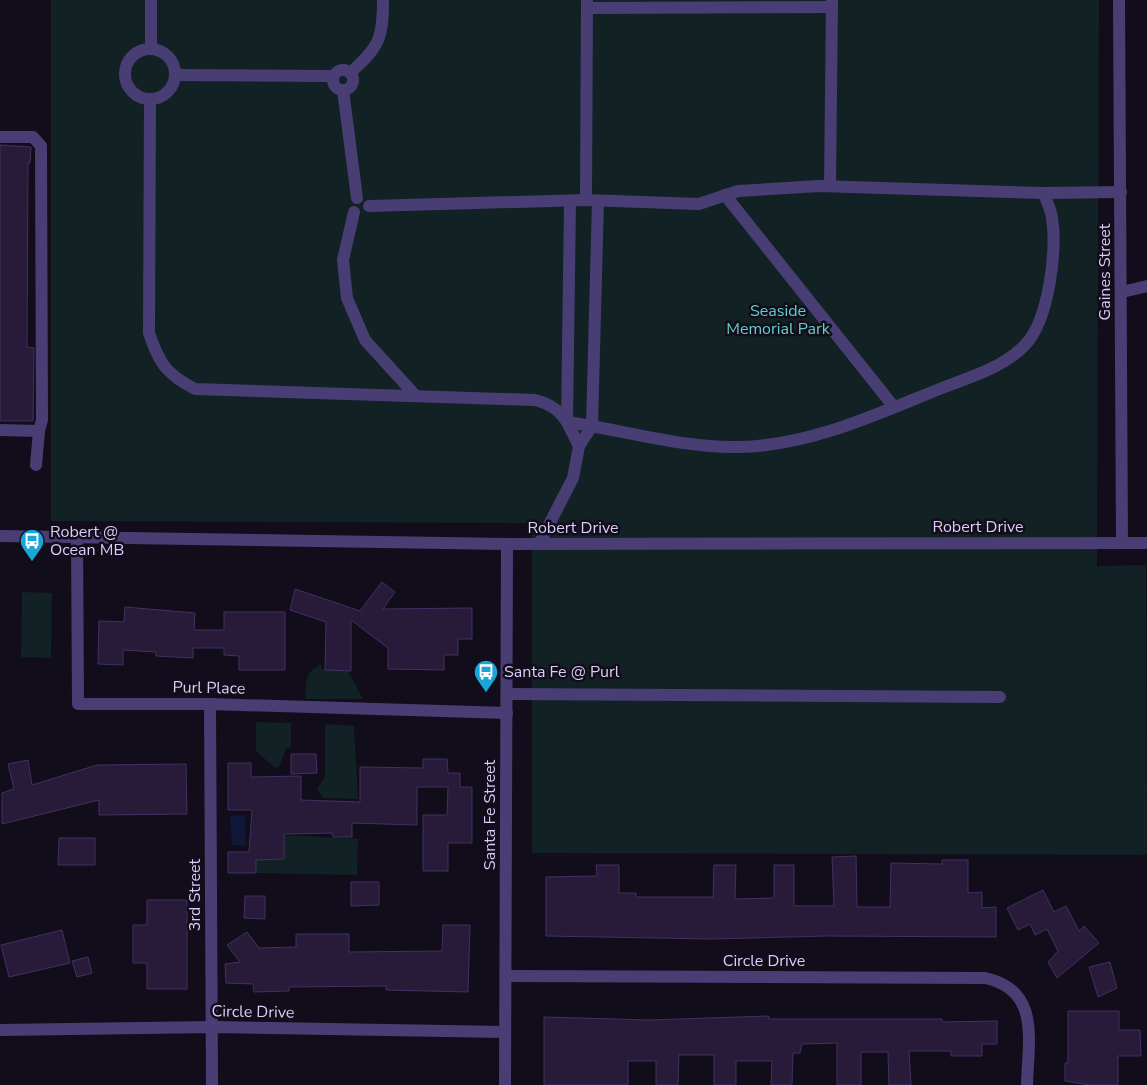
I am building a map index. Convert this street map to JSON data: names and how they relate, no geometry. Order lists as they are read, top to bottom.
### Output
{
  "streets": {
    "street": [
      "Gaines Street",
      "Robert Drive",
      "Purl Place",
      "Santa Fe Street",
      "3rd Street",
      "Circle Drive"
    ]
  },
  "crossings": [
    ["Gaines Street", "Robert Drive"],
    ["Robert Drive", "Purl Place"],
    ["Robert Drive", "Santa Fe Street"],
    ["Purl Place", "Santa Fe Street"],
    ["Purl Place", "3rd Street"],
    ["Santa Fe Street", "Circle Drive"],
    ["3rd Street", "Circle Drive"]
  ],
  "parks": ["Seaside Memorial Park"],
  "places": {
    "bus stop": ["Robert @ Ocean MB", "Santa Fe @ Purl"]
  }
}
